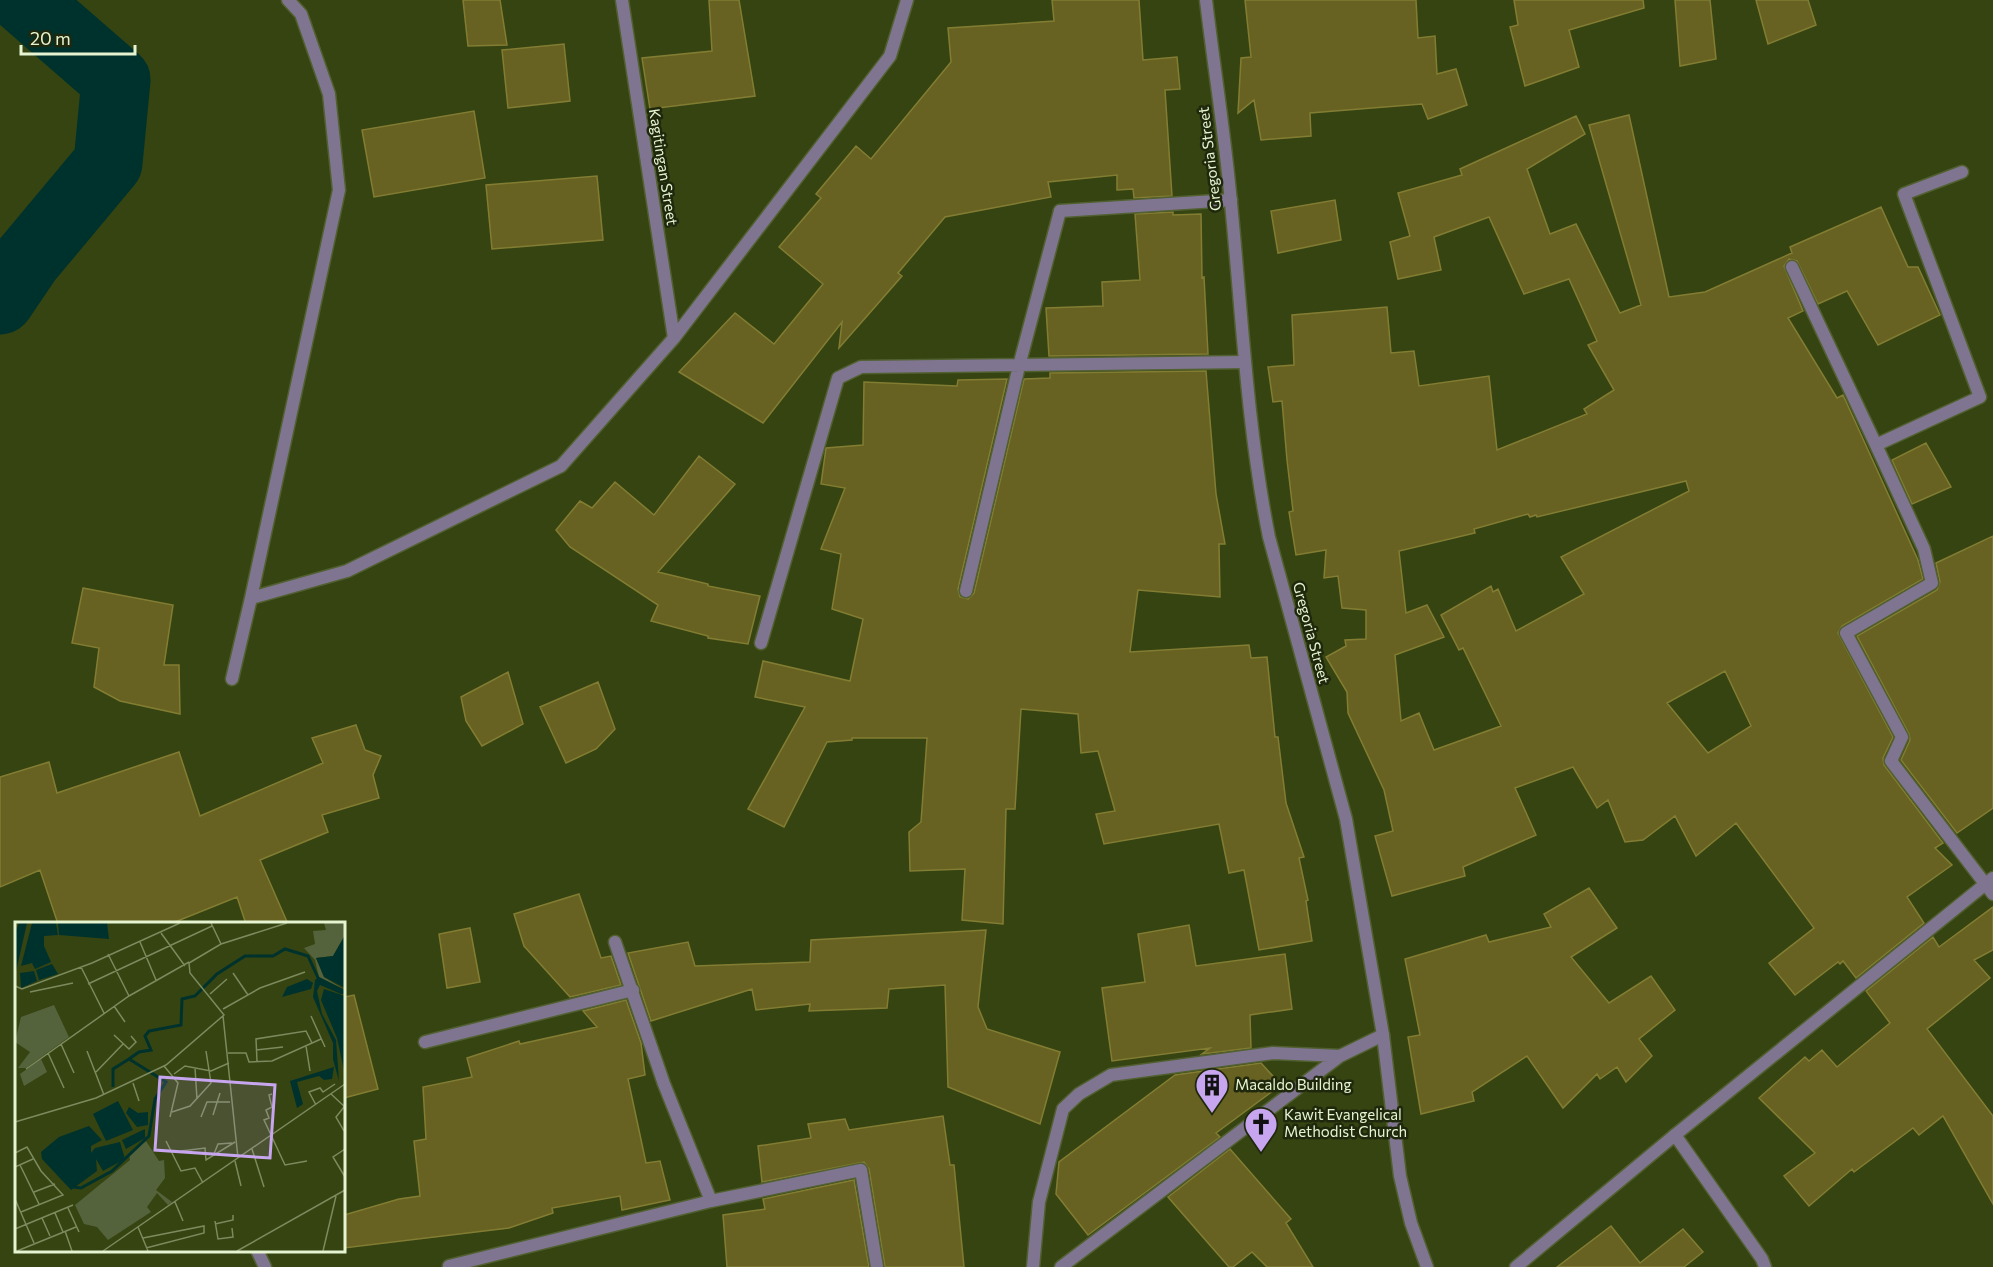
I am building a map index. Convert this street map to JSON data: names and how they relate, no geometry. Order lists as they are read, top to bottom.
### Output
{
  "streets": {
    "street": ["Gregoria Street", "Kagitingan Street"]
  },
  "places": {
    "building": ["Macaldo Building"],
    "church": ["Kawit Evangelical Methodist Church"]
  },
  "scale_bar": "20 m"
}
